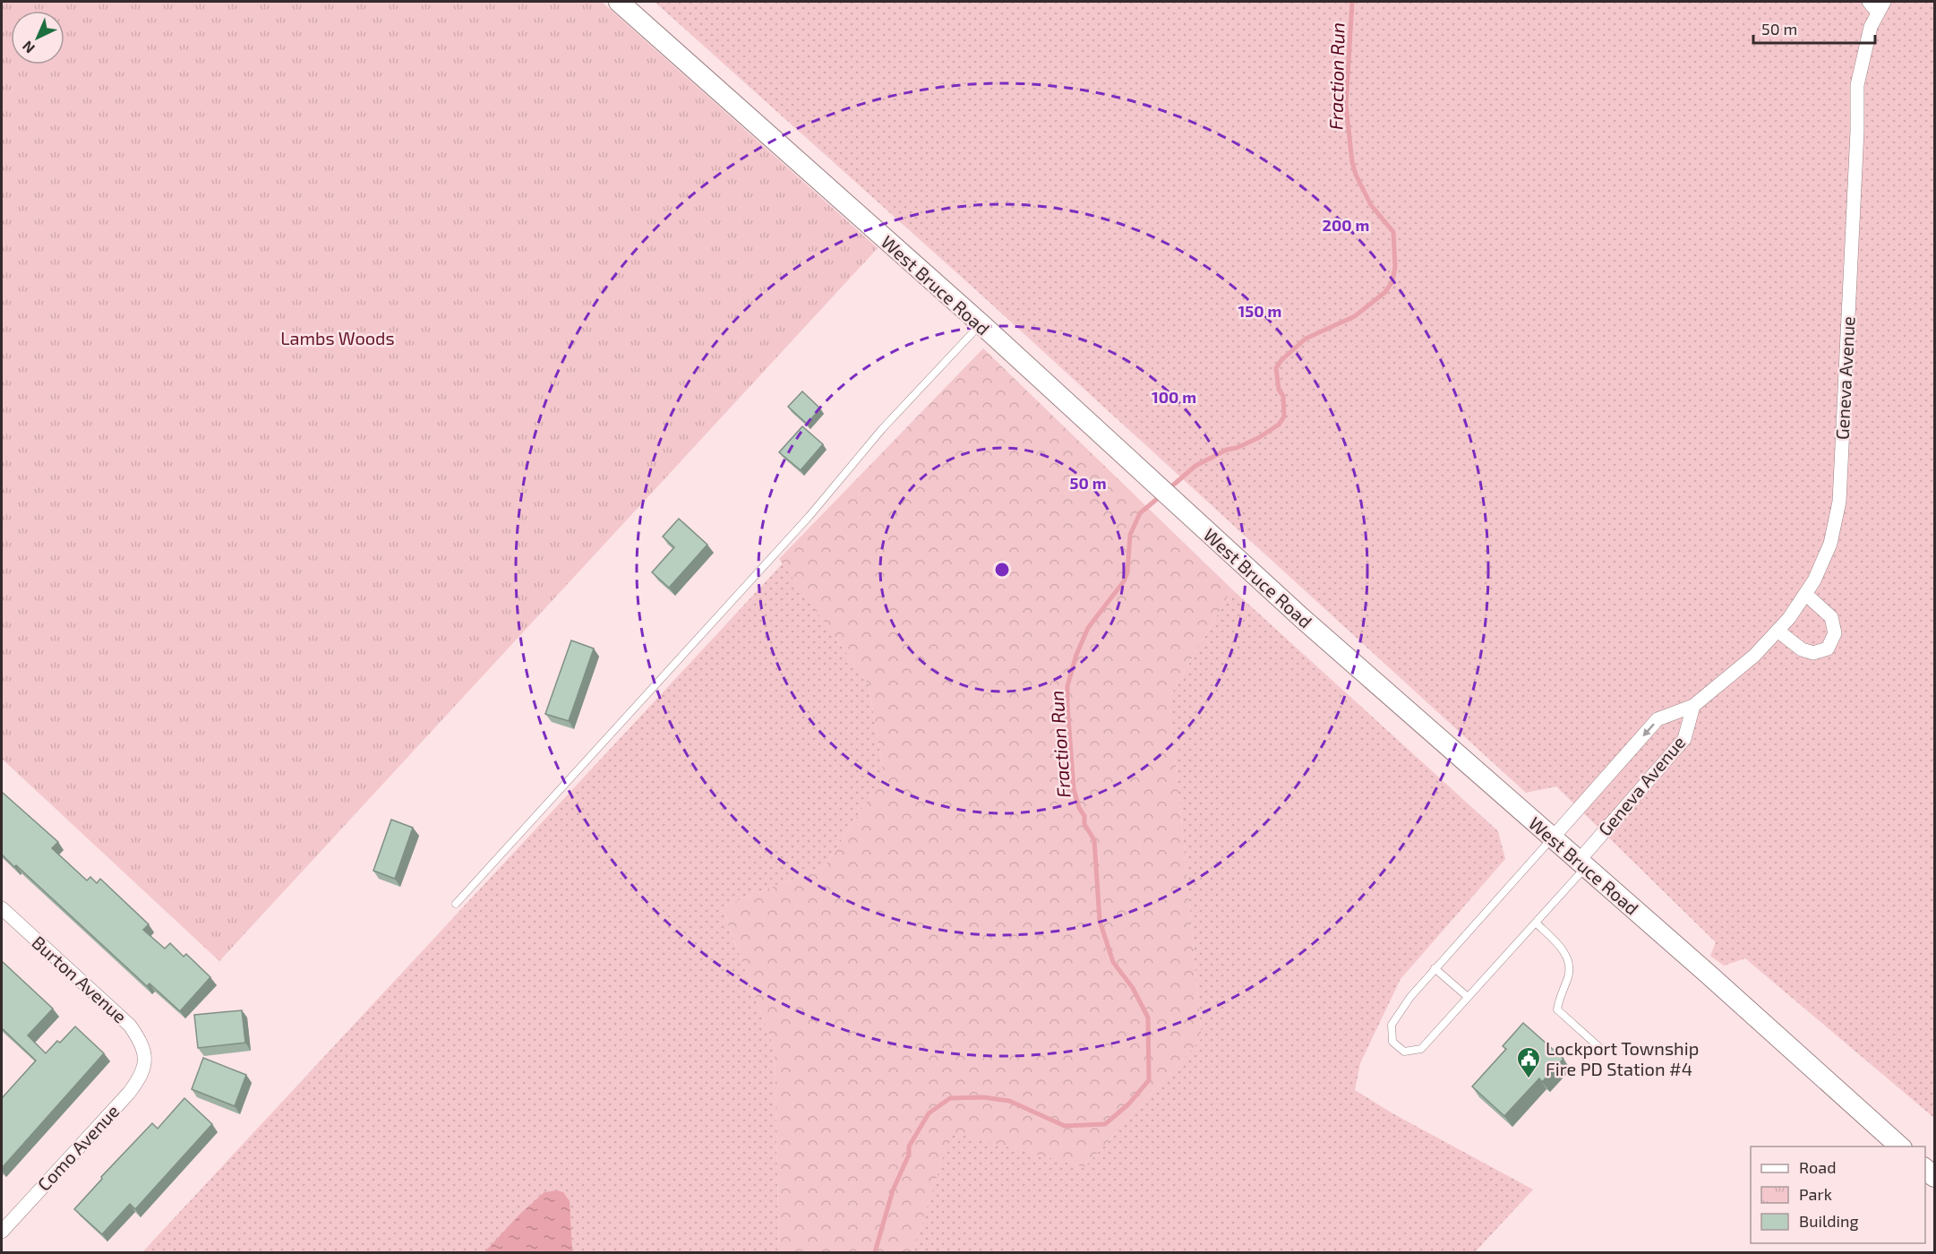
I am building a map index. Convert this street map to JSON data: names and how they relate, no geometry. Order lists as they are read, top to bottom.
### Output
{
  "streets": {
    "street": [
      "West Bruce Road",
      "Geneva Avenue",
      "Burton Avenue",
      "Como Avenue"
    ]
  },
  "crossings": [
    ["West Bruce Road", "Geneva Avenue"],
    ["Burton Avenue", "Como Avenue"]
  ],
  "water": ["Fraction Run"],
  "parks": ["Lambs Woods"],
  "places": {
    "public building": ["Lockport Township Fire PD Station #4"]
  },
  "legend": ["Road", "Park", "Building"],
  "scale_bar": "50 m",
  "north": "bottom left",
  "rings": [
    "200 m",
    "150 m",
    "100 m",
    "50 m"
  ]
}
